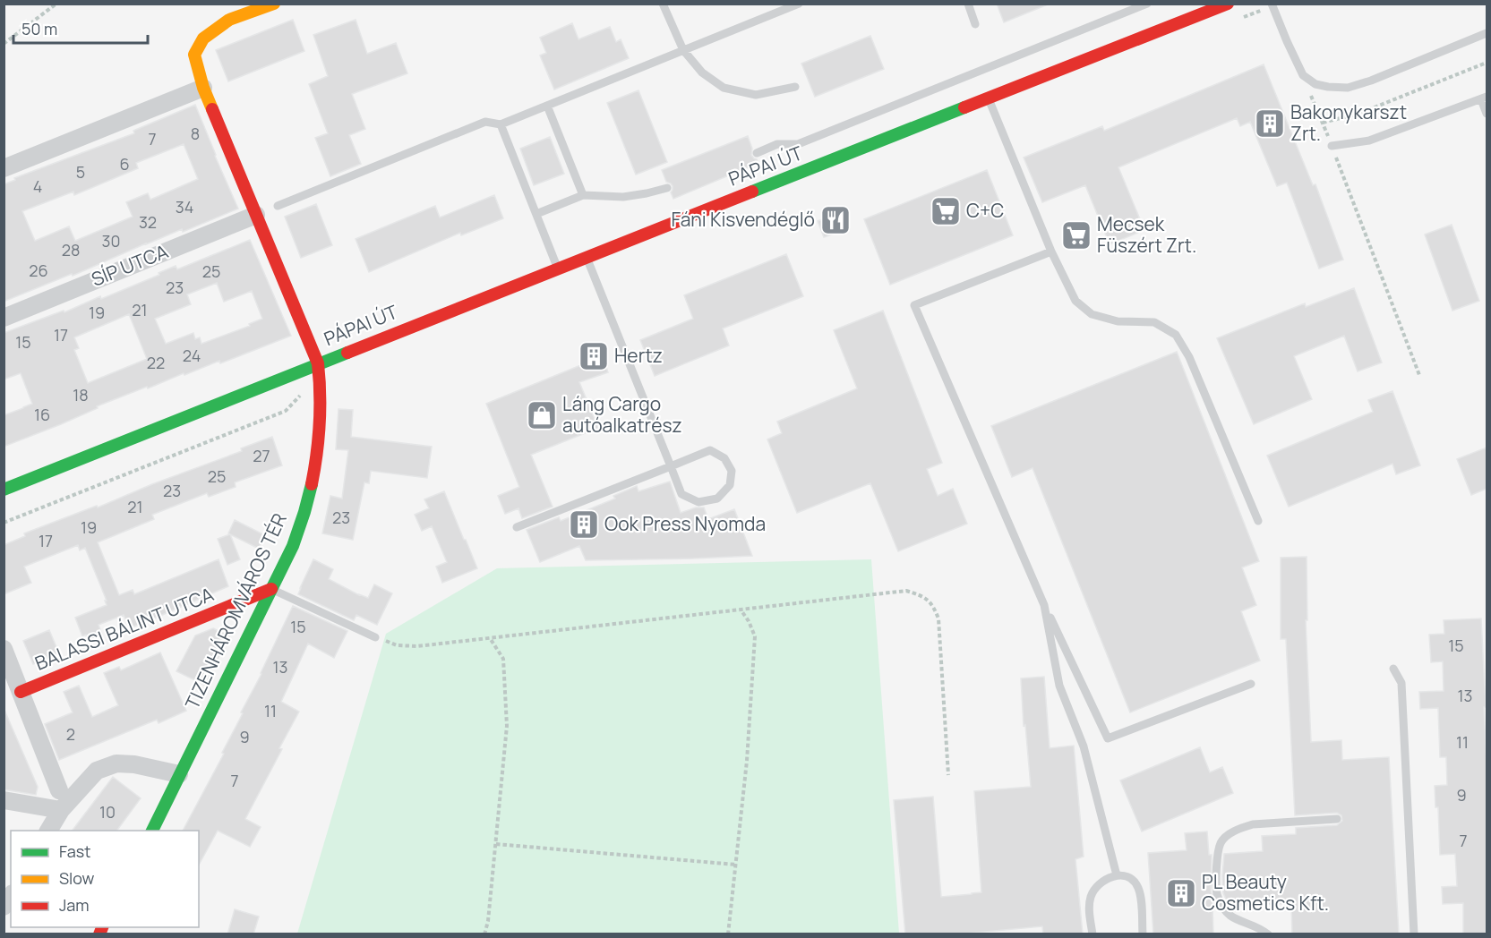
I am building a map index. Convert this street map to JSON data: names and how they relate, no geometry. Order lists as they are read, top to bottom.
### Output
{
  "streets": {
    "main road": ["PÁPAI ÚT", "TIZENHÁROMVÁROS TÉR", "BALASSI BÁLINT UTCA"],
    "street": ["SÍP UTCA"]
  },
  "crossings": [
    ["PÁPAI ÚT", "SÍP UTCA"],
    ["PÁPAI ÚT", "TIZENHÁROMVÁROS TÉR"],
    ["TIZENHÁROMVÁROS TÉR", "BALASSI BÁLINT UTCA"]
  ],
  "places": {
    "building": [
      "Bakonykarszt Zrt.",
      "Hertz",
      "Ook Press Nyomda",
      "PL Beauty Cosmetics Kft."
    ],
    "supermarket": ["C+C", "Mecsek Füszért Zrt."],
    "restaurant": ["Fáni Kisvendéglő"],
    "shop": ["Láng Cargo autóalkatrész"]
  },
  "house_numbers": [
    "8",
    "7",
    "6",
    "5",
    "4",
    "34",
    "32",
    "30",
    "28",
    "26",
    "25",
    "23",
    "21",
    "19",
    "17",
    "15",
    "24",
    "22",
    "18",
    "16",
    "27",
    "25",
    "23",
    "21",
    "23",
    "19",
    "17",
    "15",
    "15",
    "13",
    "13",
    "11",
    "2",
    "9",
    "11",
    "7",
    "9",
    "10",
    "7"
  ],
  "legend": ["Fast", "Slow", "Jam"],
  "scale_bar": "50 m"
}
